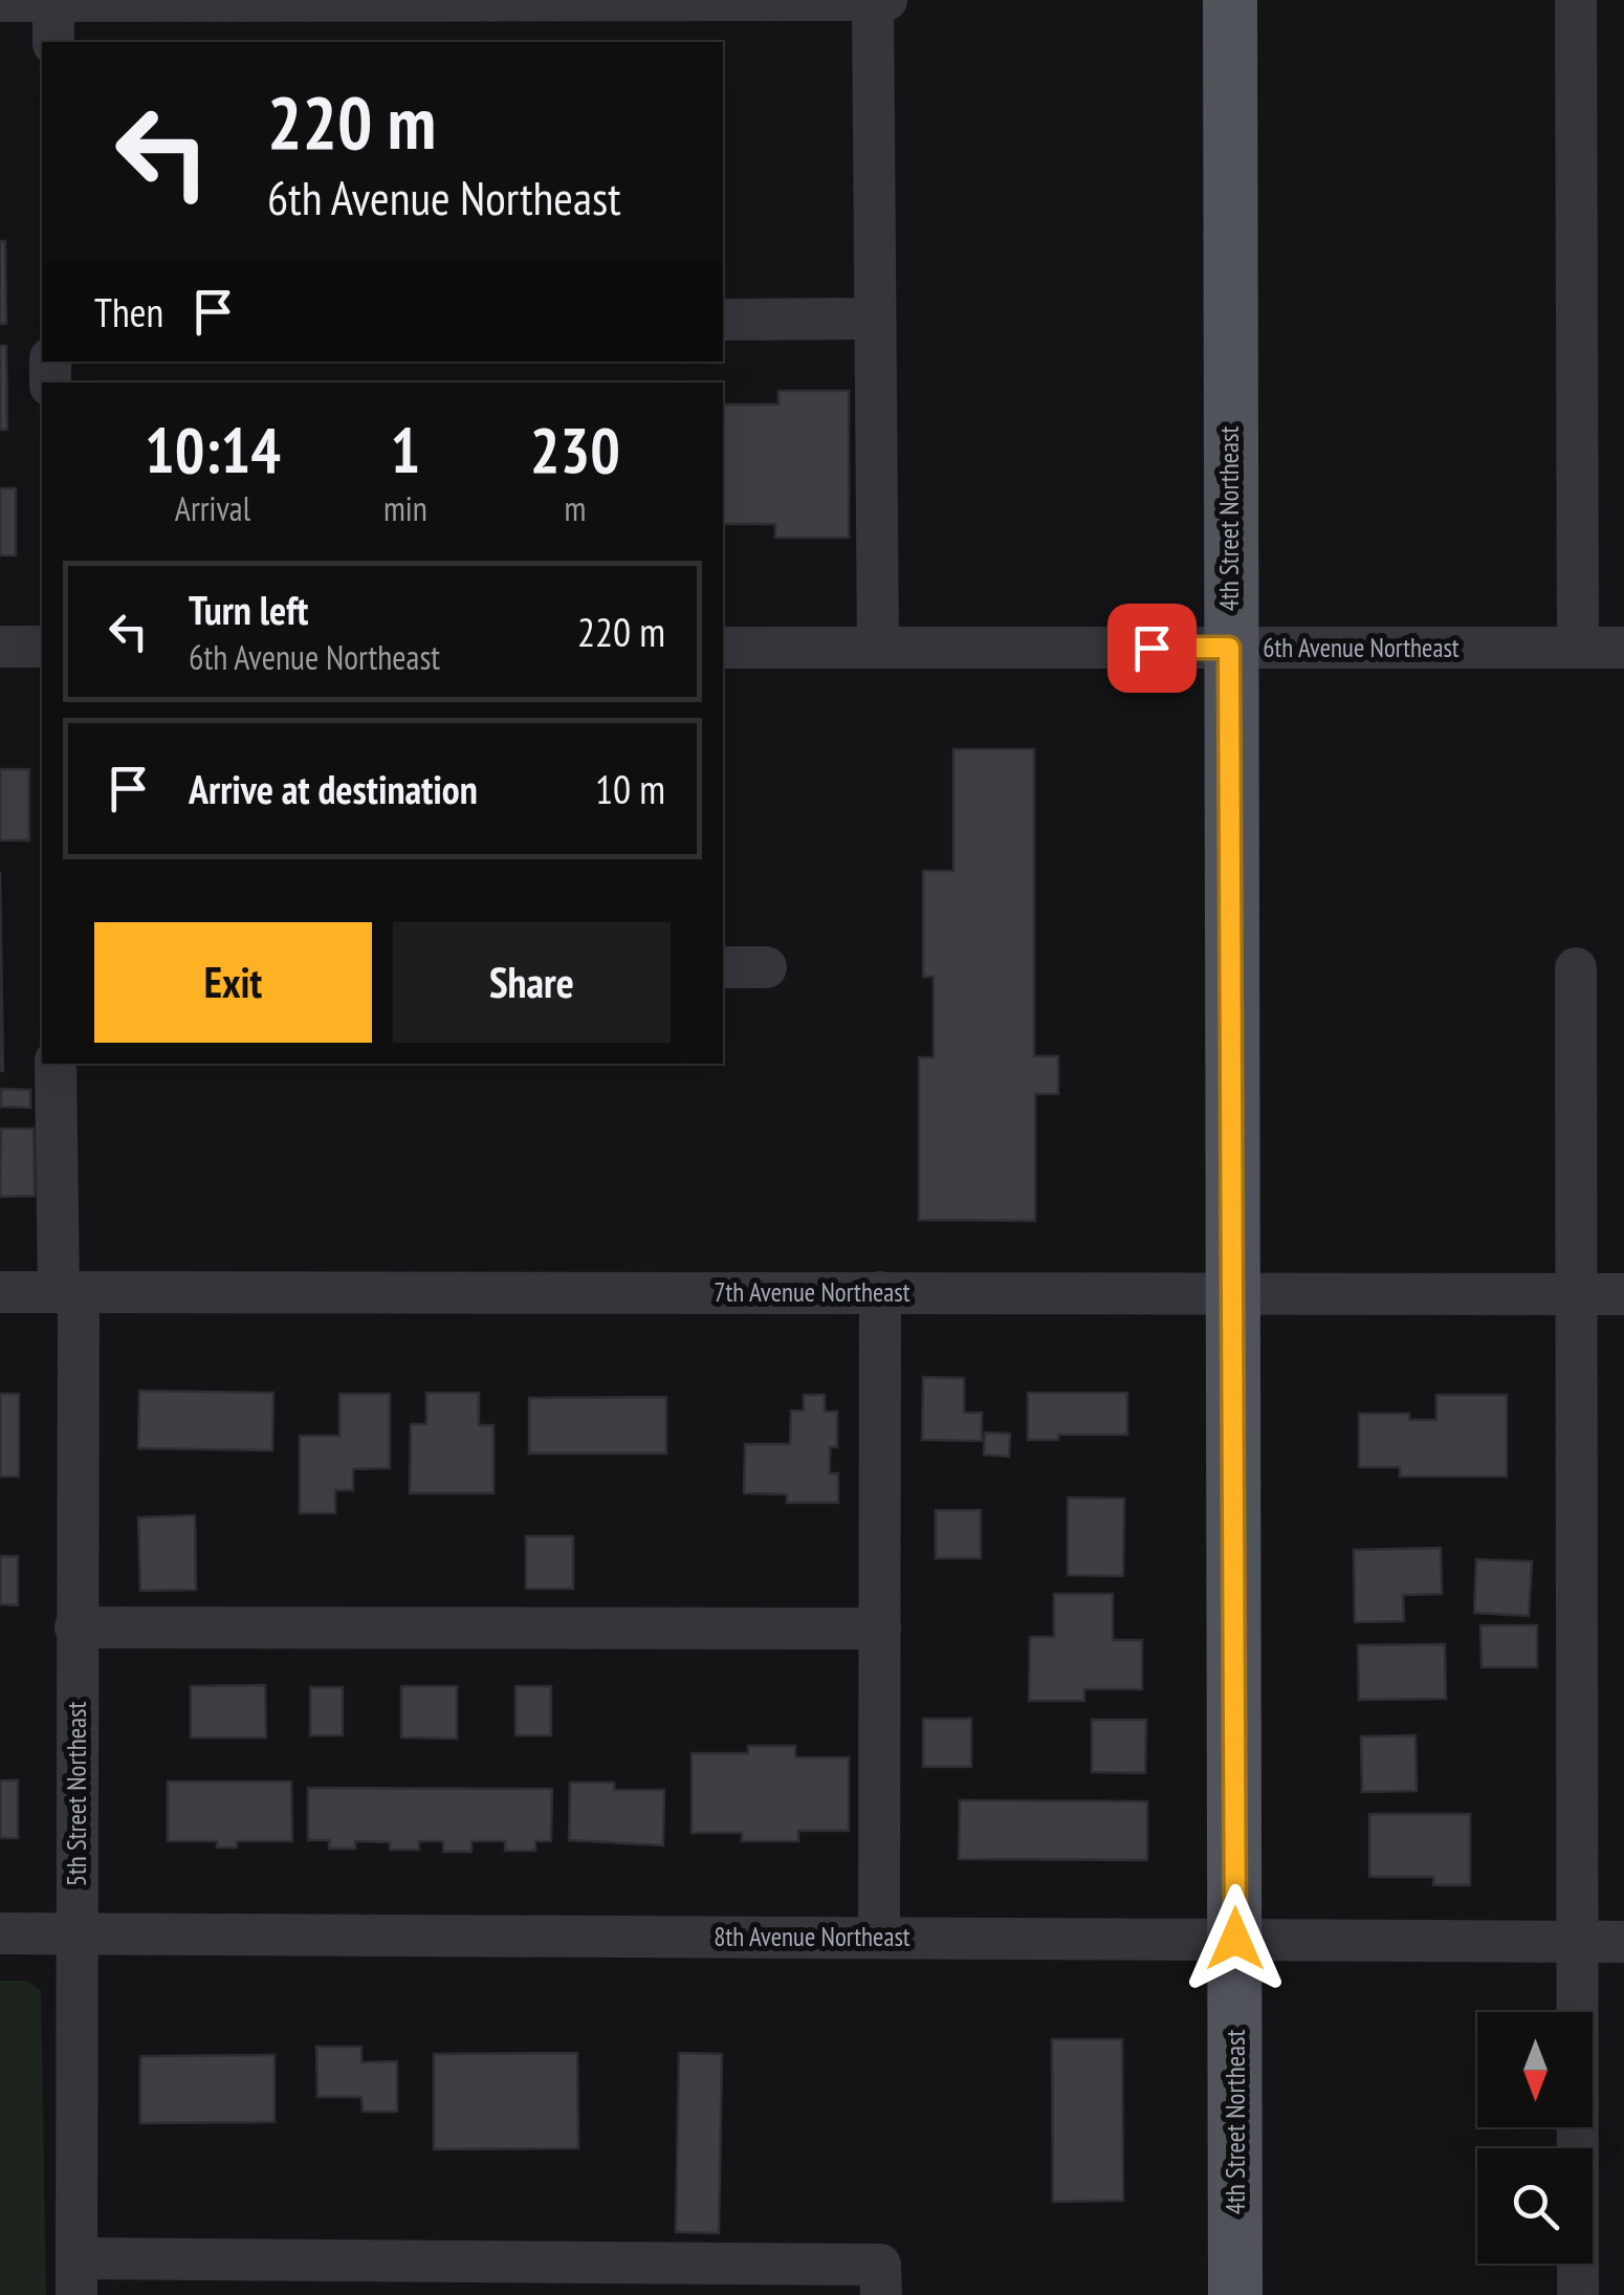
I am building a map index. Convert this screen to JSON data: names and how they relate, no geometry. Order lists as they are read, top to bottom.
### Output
{
  "streets": {
    "main road": ["4th Street Northeast"],
    "street": [
      "6th Avenue Northeast",
      "7th Avenue Northeast",
      "5th Street Northeast",
      "8th Avenue Northeast"
    ]
  },
  "crossings": [
    ["4th Street Northeast", "6th Avenue Northeast"],
    ["4th Street Northeast", "7th Avenue Northeast"],
    ["4th Street Northeast", "8th Avenue Northeast"],
    ["7th Avenue Northeast", "5th Street Northeast"],
    ["5th Street Northeast", "8th Avenue Northeast"]
  ],
  "north": "bottom",
  "page": {
    "turn": ["220 m", "6th Avenue Northeast"],
    "then": "Then",
    "eta": [
      "10:14",
      "Arrival",
      "1",
      "min",
      "230",
      "m"
    ],
    "list": [
      {
        "name": "Turn left",
        "note": "6th Avenue Northeast",
        "value": "220 m"
      },
      {
        "name": "Arrive at destination",
        "value": "10 m"
      }
    ],
    "buttons": ["Exit", "Share"]
  }
}
